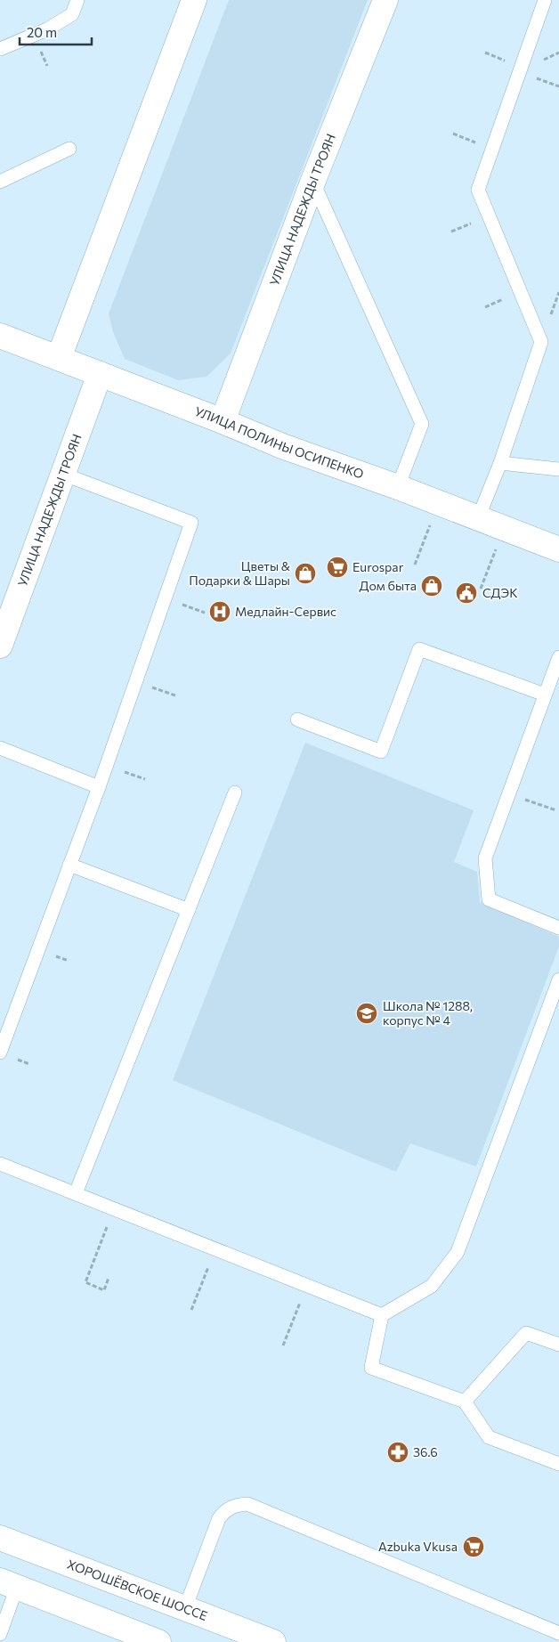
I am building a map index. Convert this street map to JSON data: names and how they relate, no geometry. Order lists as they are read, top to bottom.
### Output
{
  "streets": {
    "street": ["УЛИЦА НАДЕЖДЫ ТРОЯН", "УЛИЦА ПОЛИНЫ ОСИПЕНКО", "ХОРОШЁВСКОЕ ШОССЕ"]
  },
  "crossings": [
    ["УЛИЦА НАДЕЖДЫ ТРОЯН", "УЛИЦА ПОЛИНЫ ОСИПЕНКО"]
  ],
  "places": {
    "supermarket": ["Eurospar", "Azbuka Vkusa"],
    "shop": ["Цветы & Подарки & Шары", "Дом быта"],
    "public building": ["СДЭК"],
    "hospital": ["Медлайн-Сервис"],
    "school or university": ["Школа № 1288, корпус № 4"],
    "pharmacy": ["36.6"]
  },
  "scale_bar": "20 m"
}
